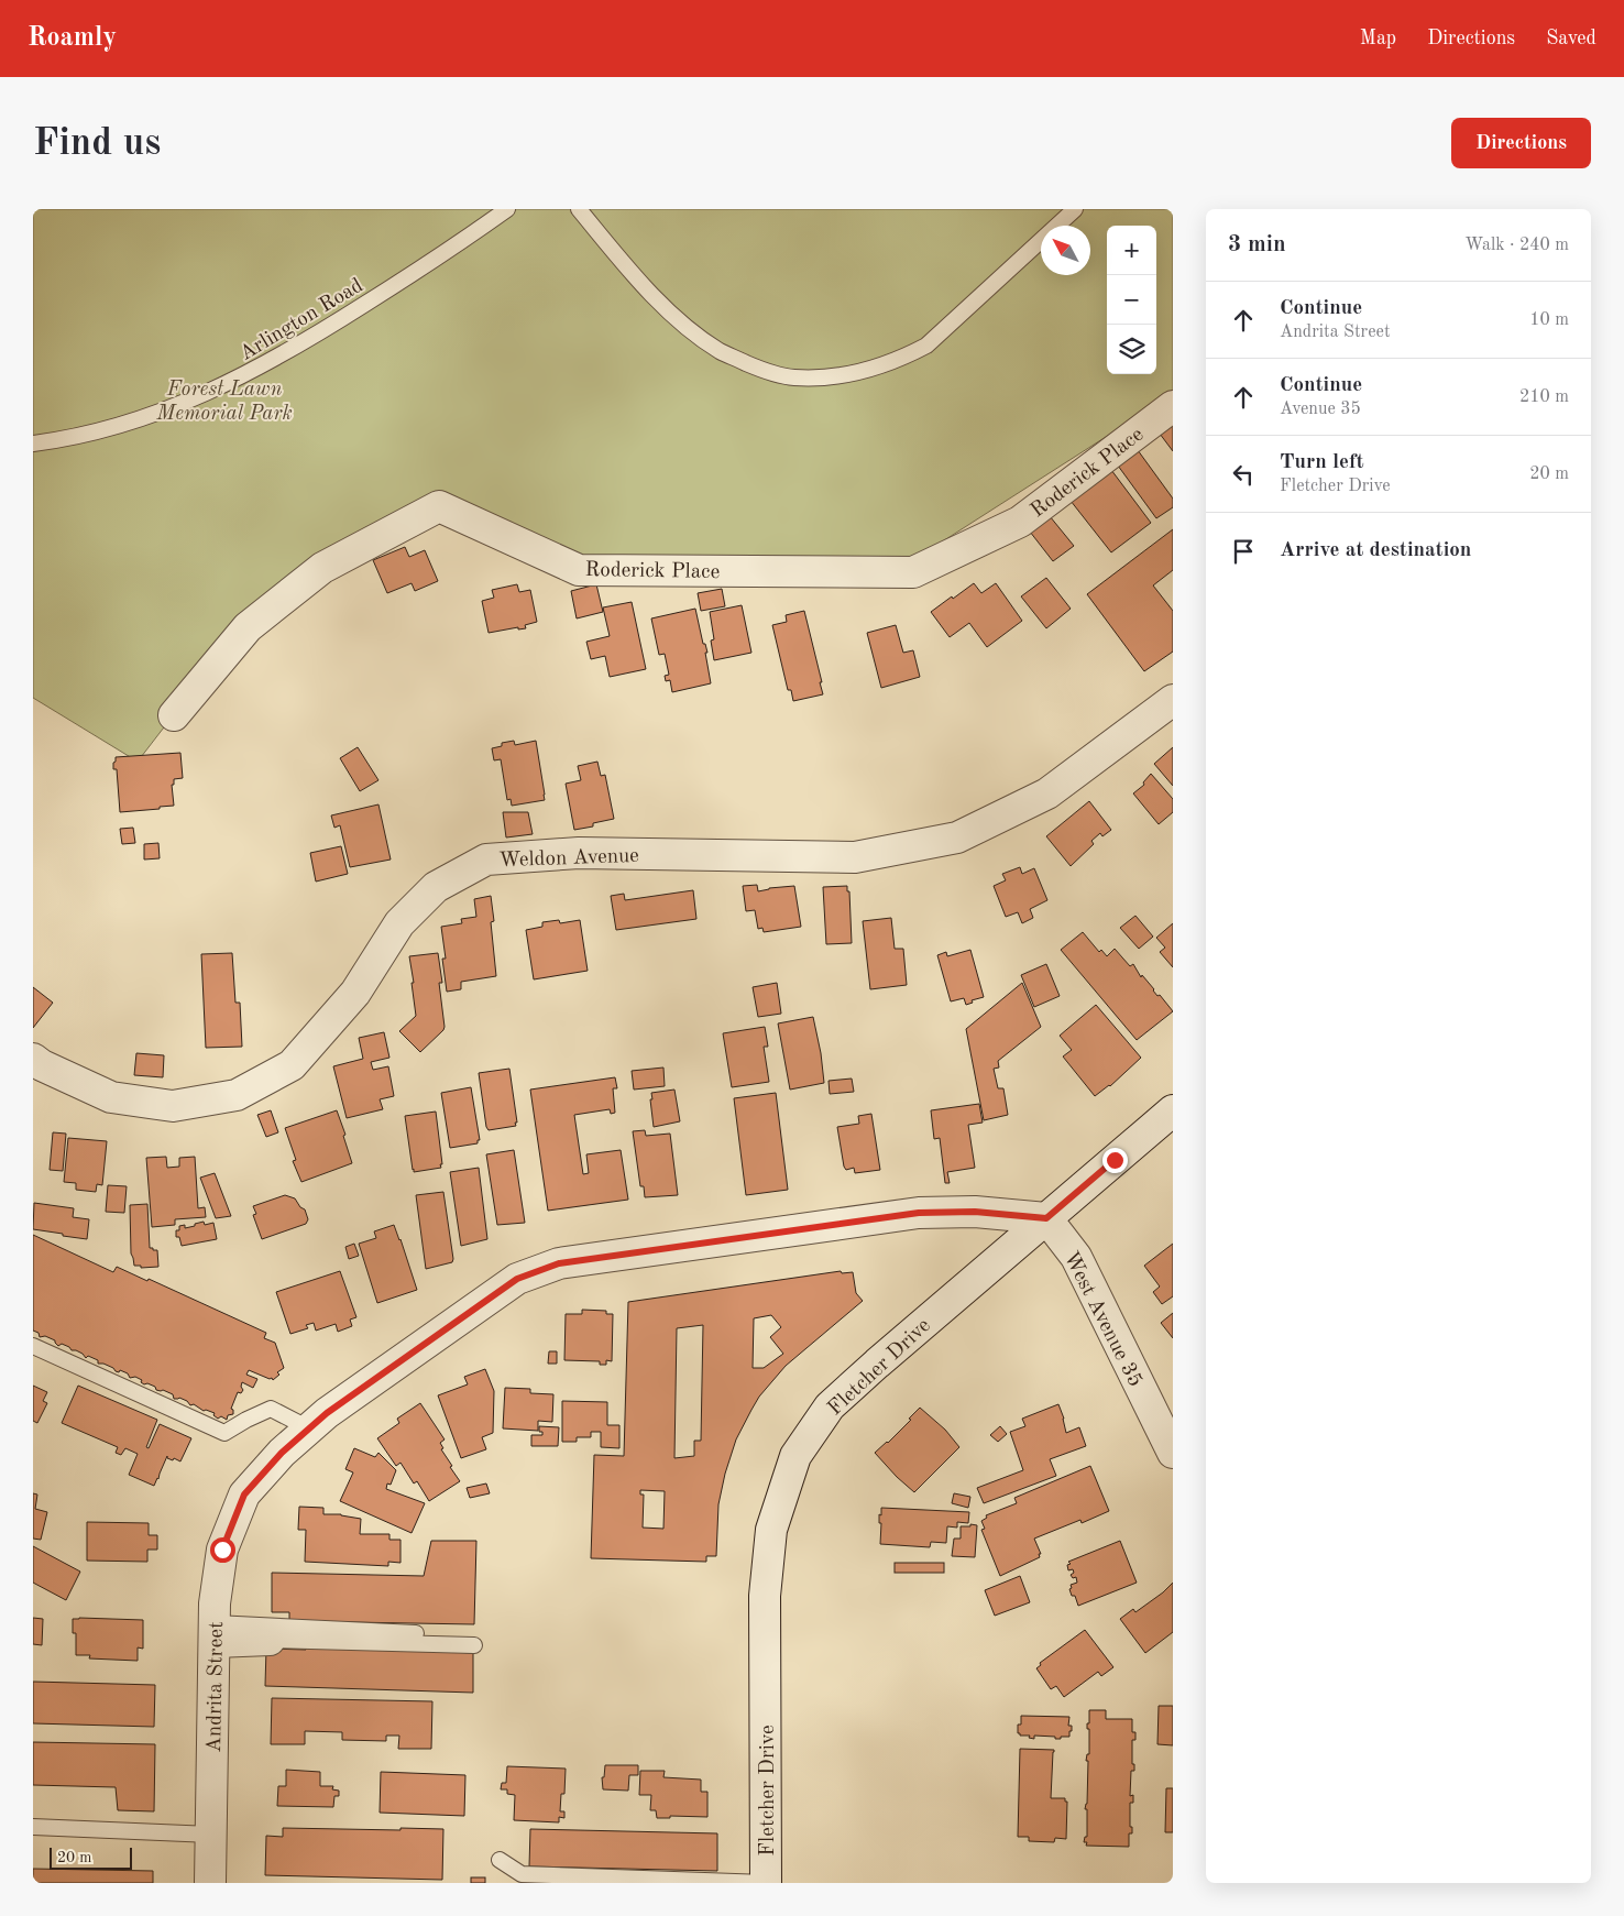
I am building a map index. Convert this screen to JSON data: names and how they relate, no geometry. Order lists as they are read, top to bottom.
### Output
{
  "streets": {
    "street": [
      "Roderick Place",
      "Weldon Avenue",
      "West Avenue 35",
      "Fletcher Drive",
      "Andrita Street"
    ],
    "lane": ["Arlington Road"]
  },
  "crossings": [
    ["West Avenue 35", "Fletcher Drive"]
  ],
  "parks": ["Forest Lawn Memorial Park"],
  "scale_bar": "20 m",
  "north": "top left",
  "page": {
    "header": "Roamly",
    "nav": ["Map", "Directions", "Saved"],
    "buttons": "Directions",
    "title": "Find us",
    "heading": ["3 min", "Walk · 240 m"],
    "map_buttons": ["+", "−"],
    "list": [
      ["Continue", "Andrita Street", "10 m"],
      ["Continue", "Avenue 35", "210 m"],
      ["Turn left", "Fletcher Drive", "20 m"],
      "Arrive at destination"
    ],
    "scale": "20 m"
  }
}
